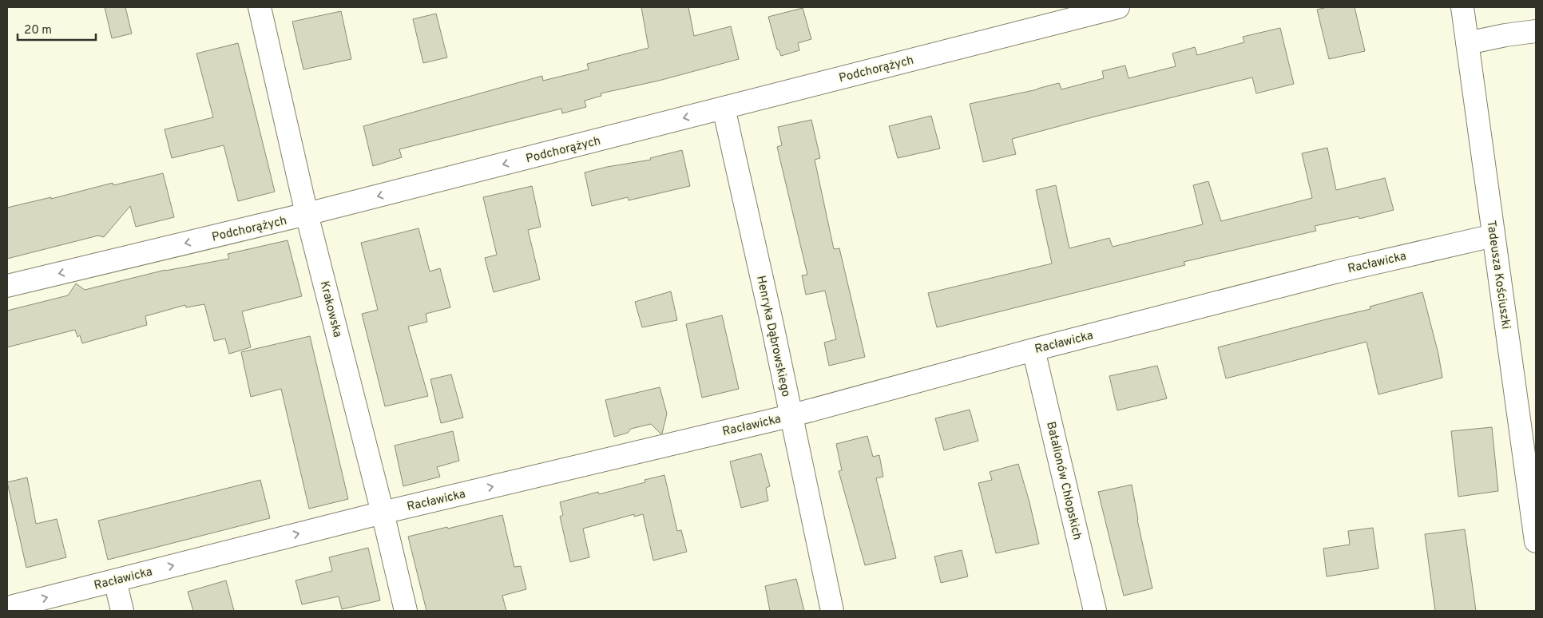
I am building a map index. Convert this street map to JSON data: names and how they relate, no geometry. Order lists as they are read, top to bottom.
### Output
{
  "streets": {
    "street": [
      "Podchorążych",
      "Racławicka",
      "Tadeusza Kościuszki",
      "Krakowska",
      "Henryka Dąbrowskiego",
      "Batalionów Chłopskich"
    ]
  },
  "crossings": [
    ["Podchorążych", "Krakowska"],
    ["Podchorążych", "Henryka Dąbrowskiego"],
    ["Racławicka", "Tadeusza Kościuszki"],
    ["Racławicka", "Krakowska"],
    ["Racławicka", "Henryka Dąbrowskiego"],
    ["Racławicka", "Batalionów Chłopskich"]
  ],
  "one_way": ["Podchorążych", "Racławicka"],
  "scale_bar": "20 m"
}
